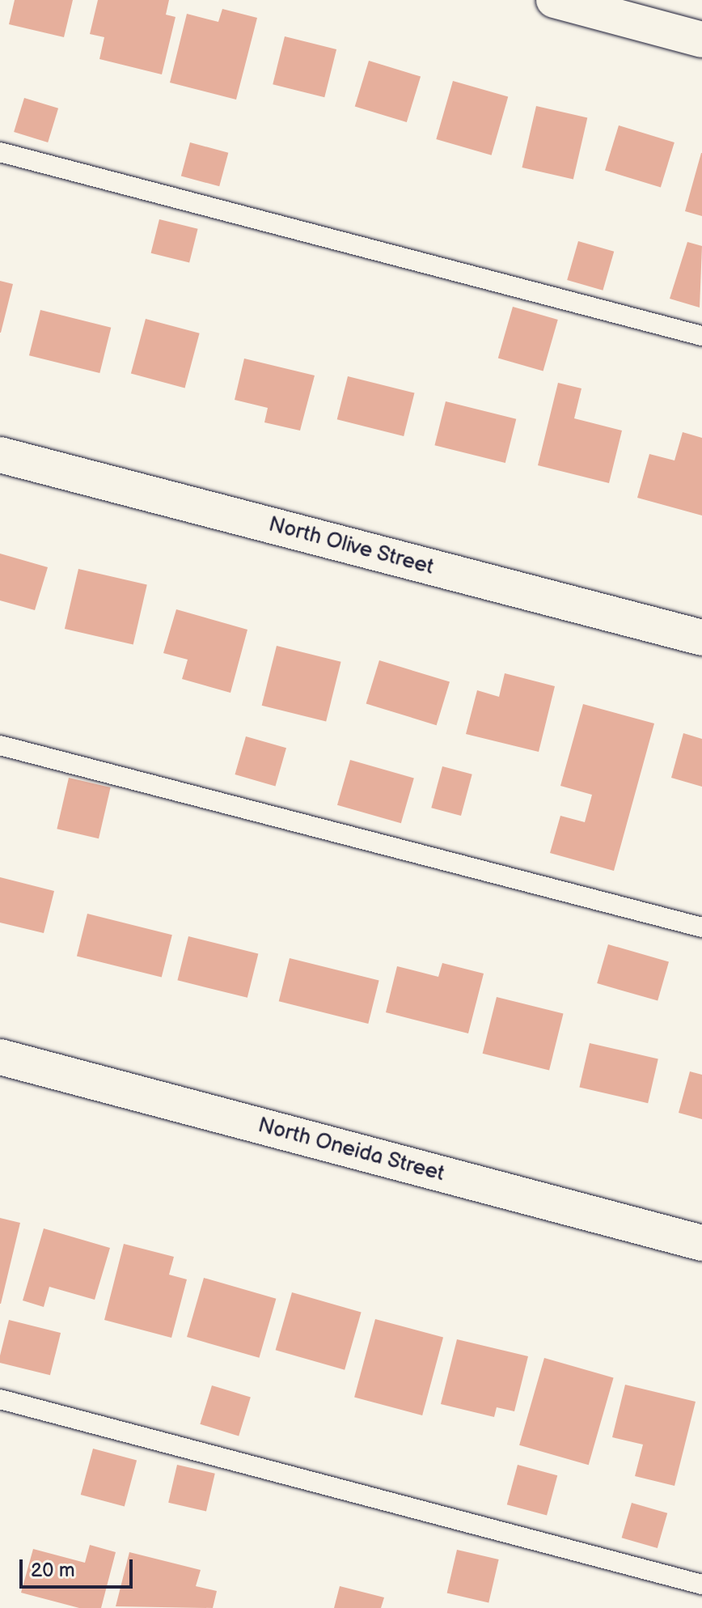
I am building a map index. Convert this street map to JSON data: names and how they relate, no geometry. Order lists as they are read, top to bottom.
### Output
{
  "streets": {
    "street": ["North Olive Street", "North Oneida Street"]
  },
  "scale_bar": "20 m"
}
